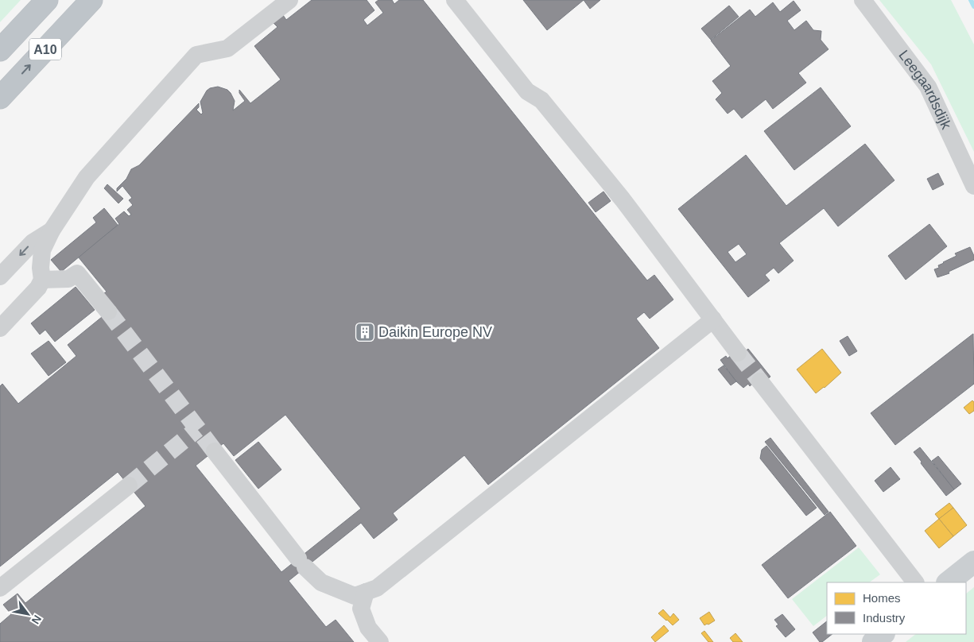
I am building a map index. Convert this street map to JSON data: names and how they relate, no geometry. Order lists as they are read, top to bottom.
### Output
{
  "streets": {
    "highway": ["A10"],
    "street": ["Leegaardsdijk"]
  },
  "places": {
    "building": ["Daikin Europe NV"]
  },
  "legend": ["Homes", "Industry"],
  "north": "bottom right"
}
